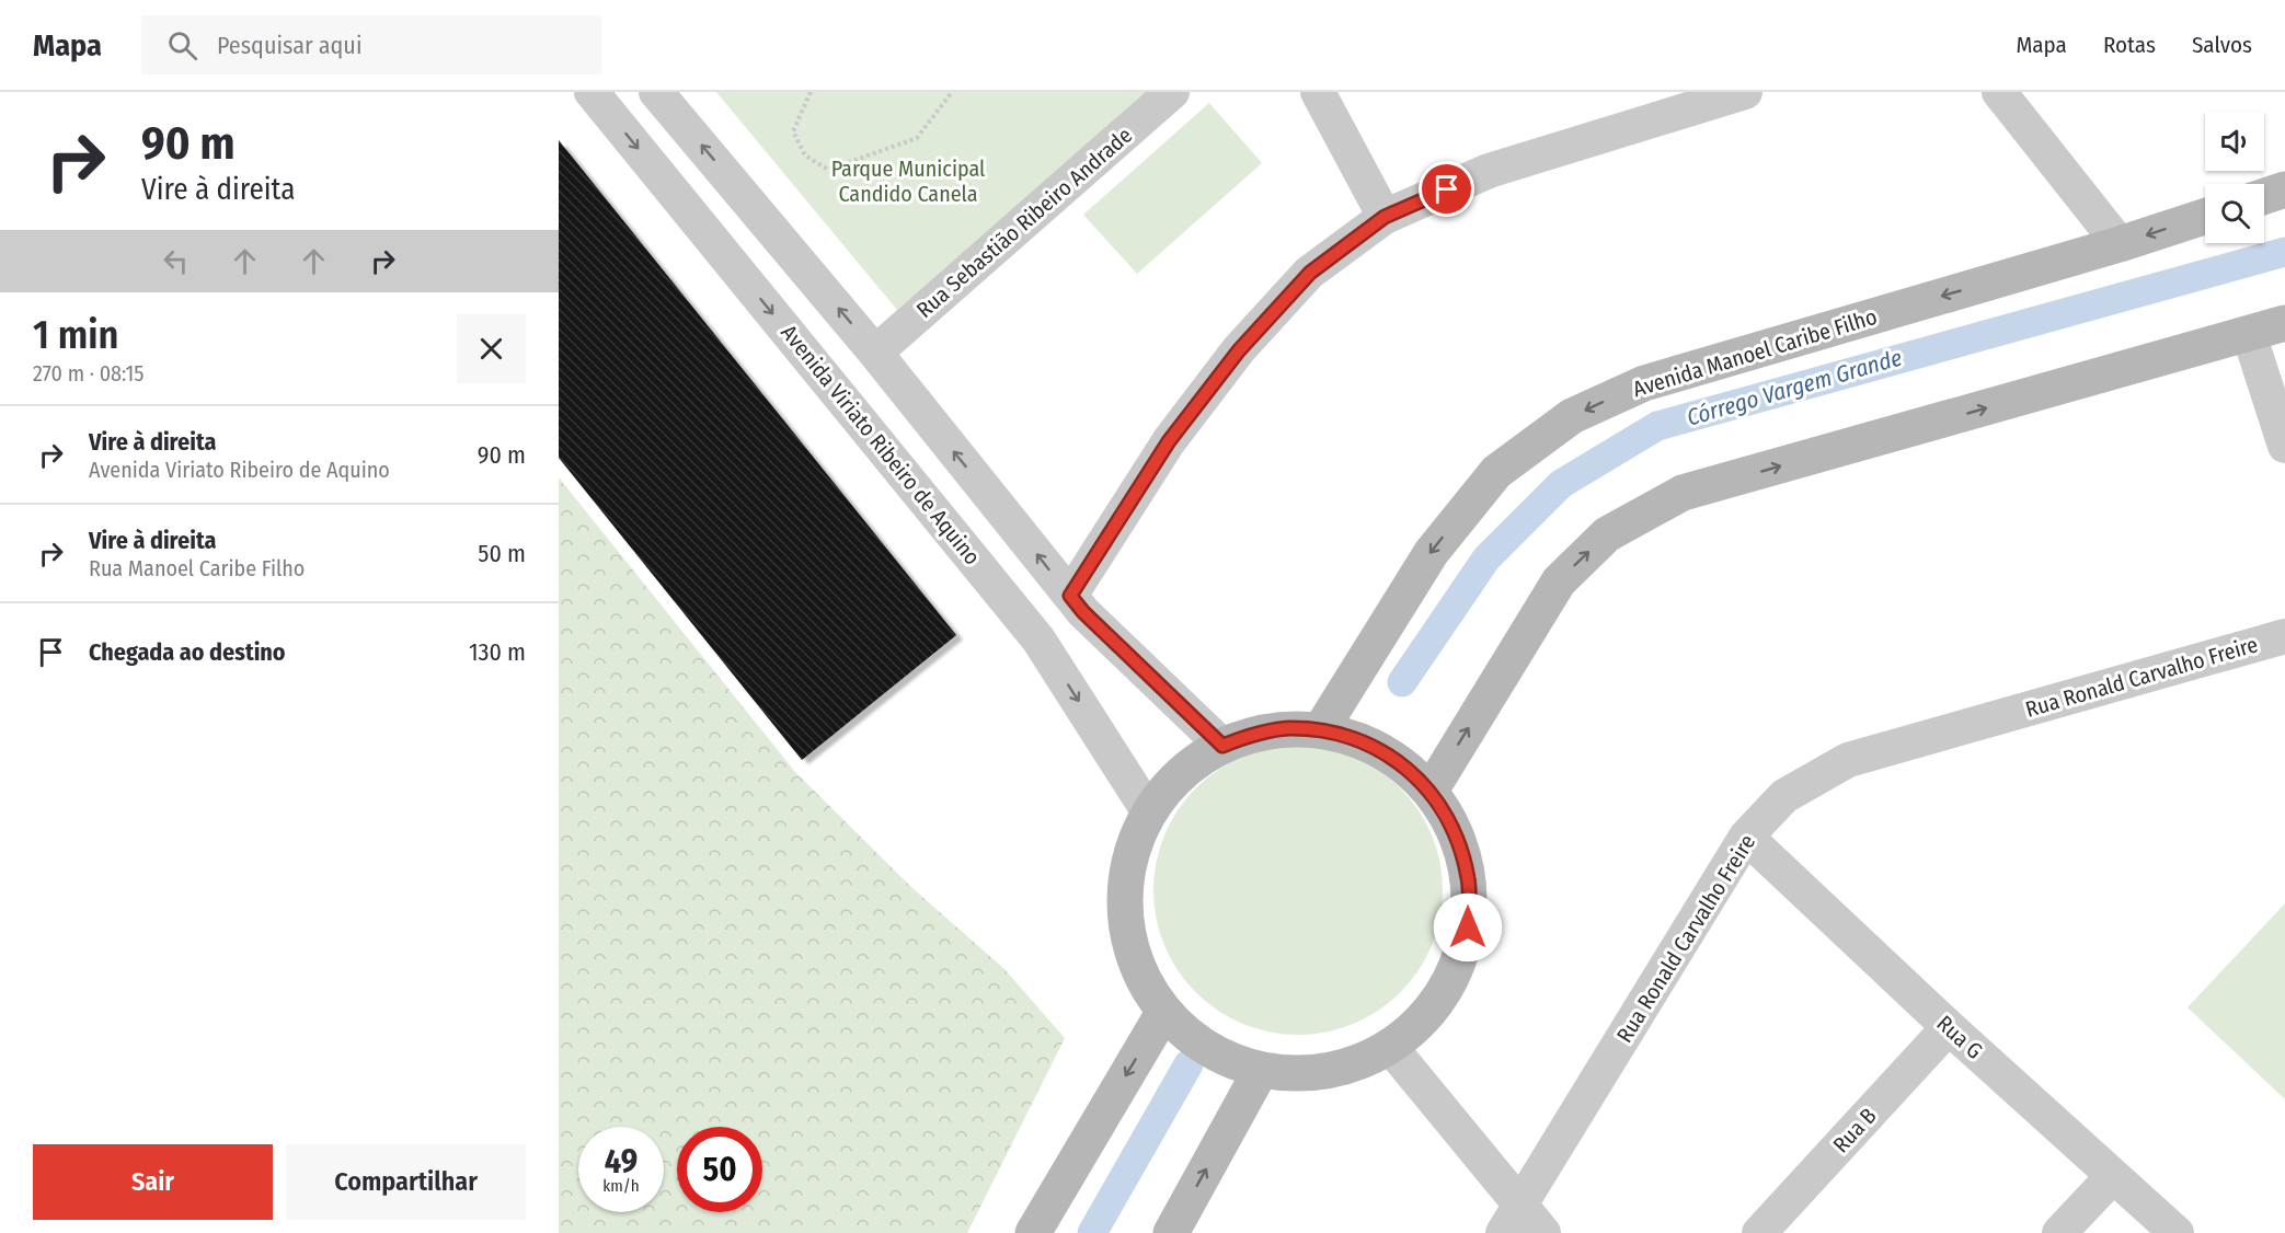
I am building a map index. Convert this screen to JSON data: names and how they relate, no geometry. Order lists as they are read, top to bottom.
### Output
{
  "streets": {
    "main road": ["Avenida Manoel Caribe Filho"],
    "street": [
      "Rua Sebastião Ribeiro Andrade",
      "Avenida Viriato Ribeiro de Aquino",
      "Rua Ronald Carvalho Freire",
      "Rua G",
      "Rua B"
    ]
  },
  "crossings": [
    ["Rua Ronald Carvalho Freire", "Rua G"],
    ["Rua G", "Rua B"]
  ],
  "water": ["Córrego Vargem Grande"],
  "parks": ["Parque Municipal Candido Canela"],
  "page": {
    "header": "Mapa",
    "search": "Pesquisar aqui",
    "nav": ["Mapa", "Rotas", "Salvos"],
    "turn": ["90 m", "Vire à direita"],
    "heading": ["1 min", "270 m · 08:15"],
    "list": [
      {
        "name": "Vire à direita",
        "note": "Avenida Viriato Ribeiro de Aquino",
        "value": "90 m"
      },
      {
        "name": "Vire à direita",
        "note": "Rua Manoel Caribe Filho",
        "value": "50 m"
      },
      {
        "name": "Chegada ao destino",
        "value": "130 m"
      }
    ],
    "speed": "49 km/h",
    "limit": "50",
    "buttons": ["Sair", "Compartilhar"]
  }
}
